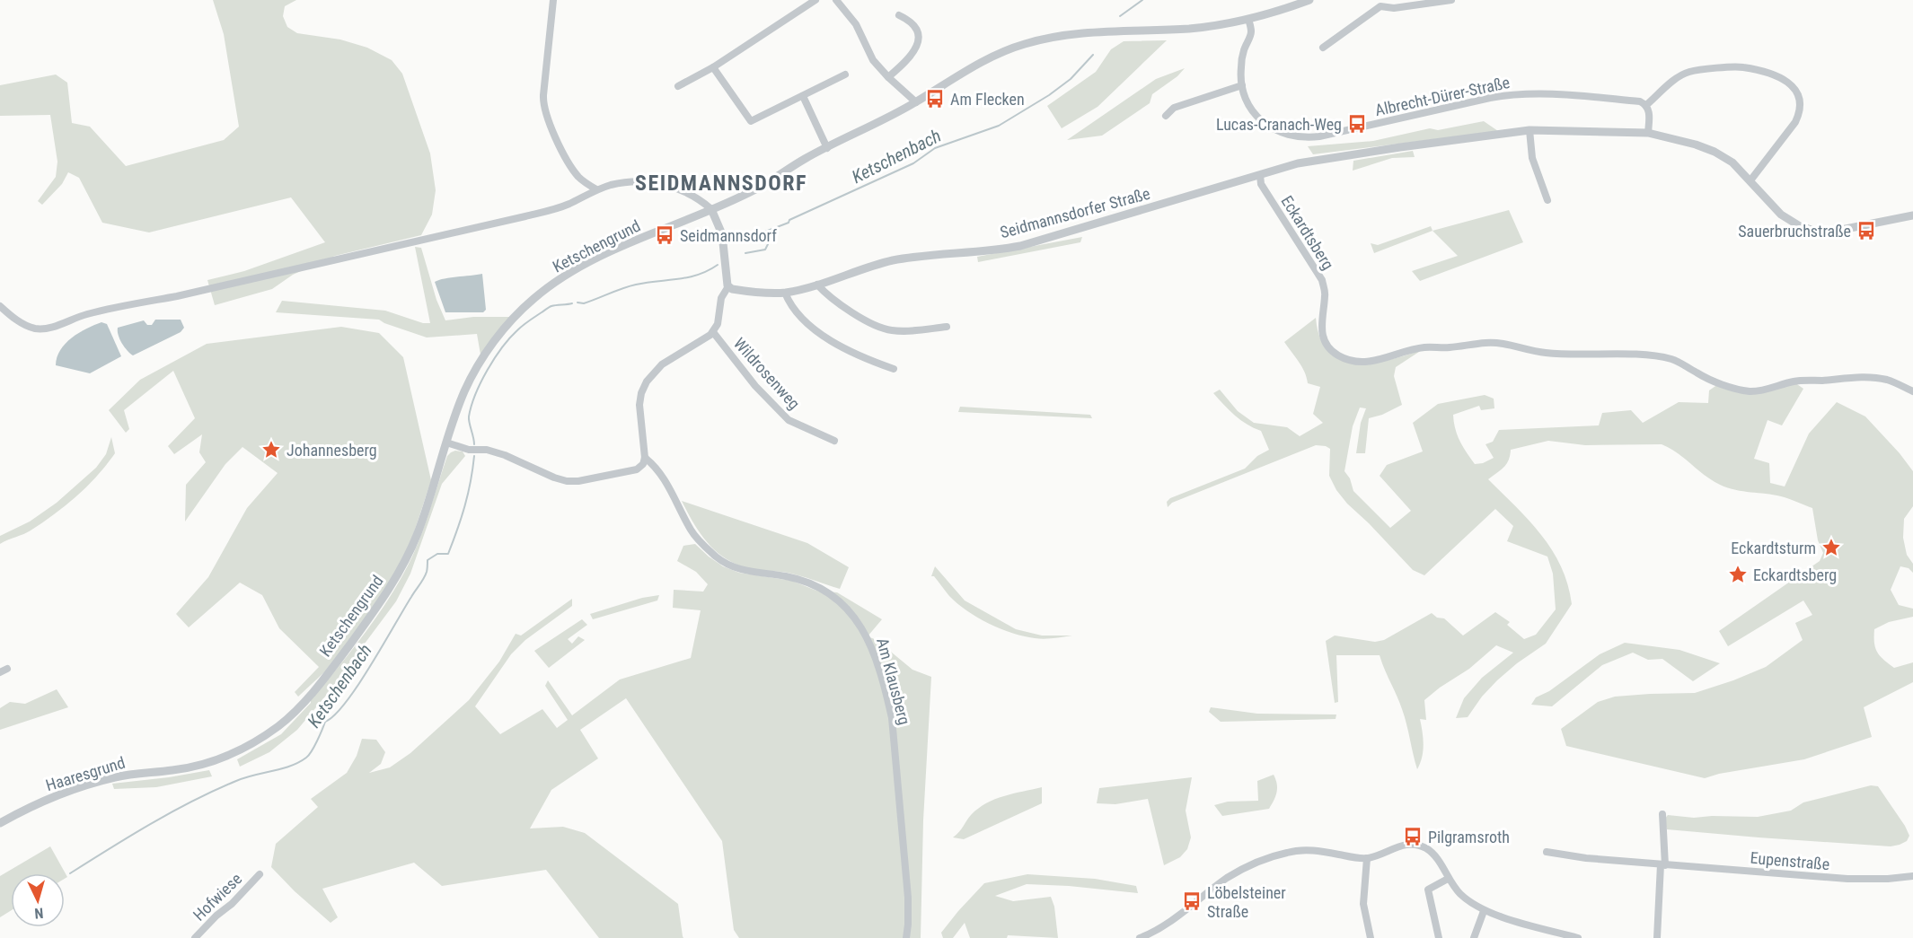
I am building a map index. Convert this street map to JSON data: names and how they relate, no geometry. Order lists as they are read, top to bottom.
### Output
{
  "streets": {
    "street": [
      "Albrecht-Dürer-Straße",
      "Seidmannsdorfer Straße",
      "Eckardtsberg",
      "Ketschengrund",
      "Wildrosenweg",
      "Am Klausberg",
      "Haaresgrund",
      "Eupenstraße",
      "Hofwiese"
    ]
  },
  "crossings": [
    ["Albrecht-Dürer-Straße", "Ketschengrund"],
    ["Seidmannsdorfer Straße", "Eckardtsberg"],
    ["Ketschengrund", "Haaresgrund"]
  ],
  "districts": ["SEIDMANNSDORF"],
  "water": ["Ketschenbach"],
  "places": {
    "bus stop": [
      "Am Flecken",
      "Lucas-Cranach-Weg",
      "Sauerbruchstraße",
      "Seidmannsdorf",
      "Pilgramsroth",
      "Löbelsteiner Straße"
    ],
    "place": ["Johannesberg", "Eckardtsturm", "Eckardtsberg"]
  },
  "north": "bottom"
}
